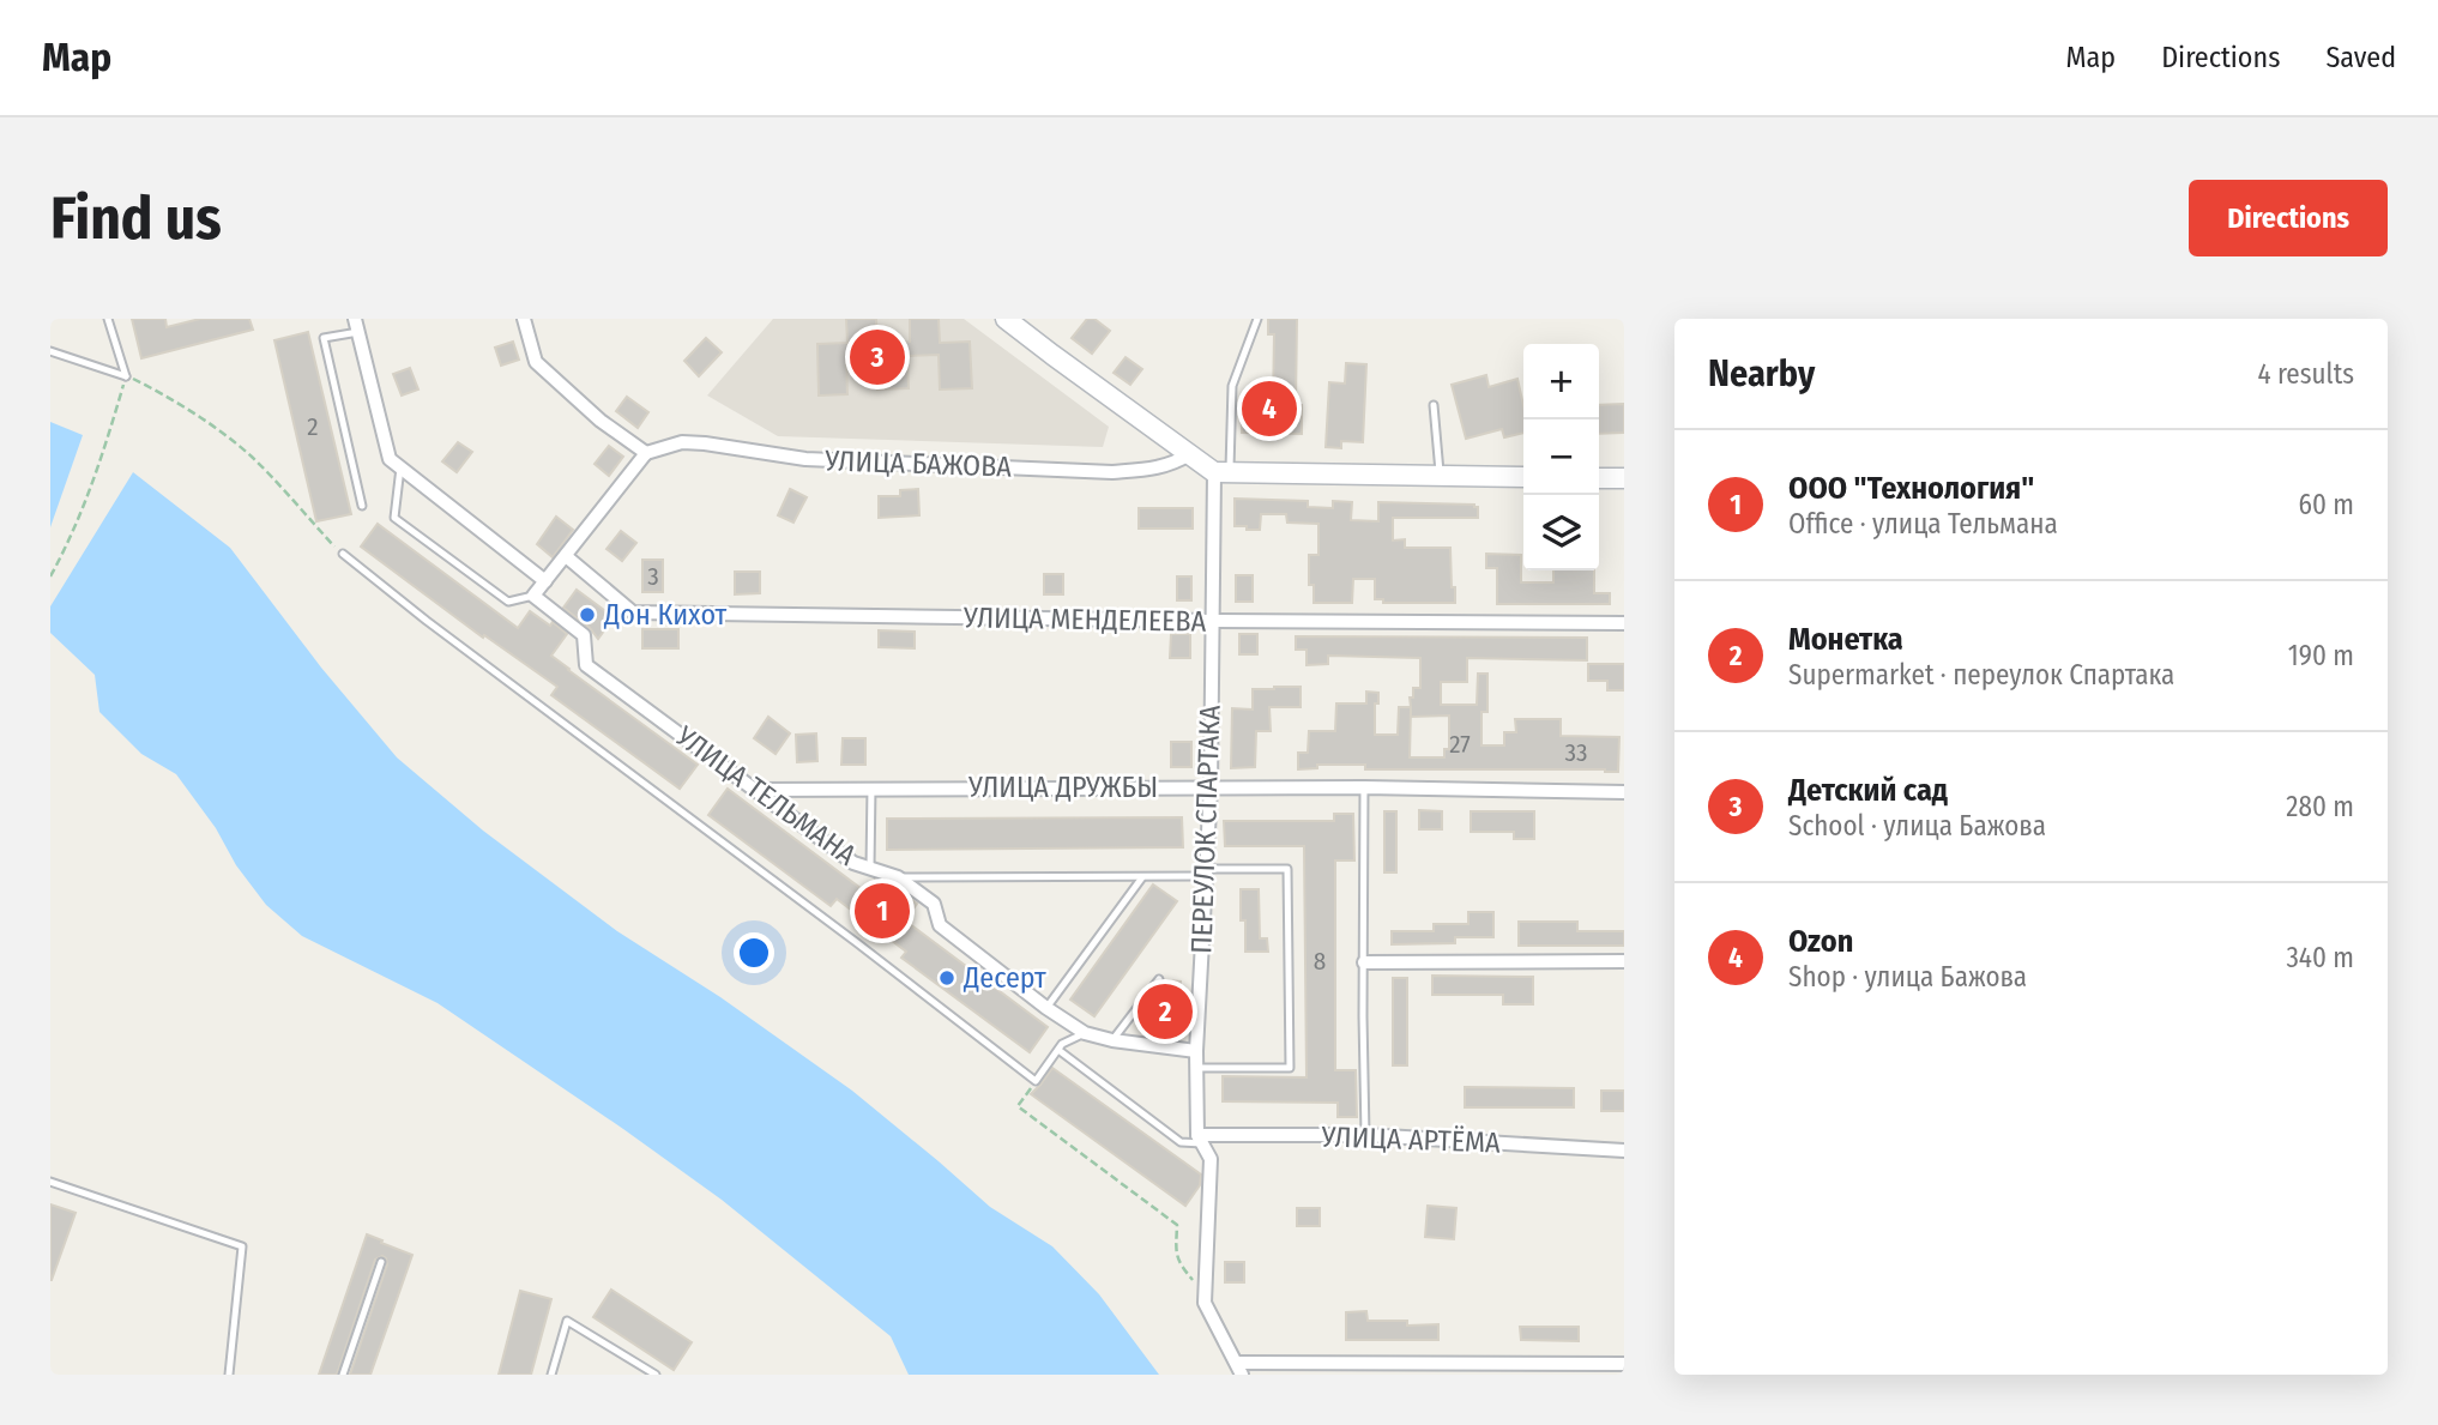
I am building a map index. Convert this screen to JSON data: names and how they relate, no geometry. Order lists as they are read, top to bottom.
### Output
{
  "streets": {
    "street": [
      "УЛИЦА БАЖОВА",
      "УЛИЦА МЕНДЕЛЕЕВА",
      "УЛИЦА ДРУЖБЫ",
      "УЛИЦА ТЕЛЬМАНА",
      "ПЕРЕУЛОК СПАРТАКА",
      "УЛИЦА АРТЁМА"
    ]
  },
  "crossings": [
    ["УЛИЦА МЕНДЕЛЕЕВА", "ПЕРЕУЛОК СПАРТАКА"],
    ["УЛИЦА ДРУЖБЫ", "УЛИЦА ТЕЛЬМАНА"],
    ["УЛИЦА ДРУЖБЫ", "ПЕРЕУЛОК СПАРТАКА"],
    ["УЛИЦА ТЕЛЬМАНА", "ПЕРЕУЛОК СПАРТАКА"],
    ["ПЕРЕУЛОК СПАРТАКА", "УЛИЦА АРТЁМА"]
  ],
  "places": ["Дон Кихот", "Десерт"],
  "house_numbers": [
    "2",
    "3",
    "27",
    "33",
    "8"
  ],
  "page": {
    "header": "Map",
    "nav": ["Map", "Directions", "Saved"],
    "buttons": "Directions",
    "title": "Find us",
    "heading": ["Nearby", "4 results"],
    "pins": [
      "3",
      "4",
      "1",
      "2"
    ],
    "map_buttons": ["+", "−"],
    "list": [
      {
        "mark": "1",
        "name": "ООО \"Технология\"",
        "note": "Office · улица Тельмана",
        "value": "60 m"
      },
      {
        "mark": "2",
        "name": "Монетка",
        "note": "Supermarket · переулок Спартака",
        "value": "190 m"
      },
      {
        "mark": "3",
        "name": "Детский сад",
        "note": "School · улица Бажова",
        "value": "280 m"
      },
      {
        "mark": "4",
        "name": "Ozon",
        "note": "Shop · улица Бажова",
        "value": "340 m"
      }
    ]
  }
}
